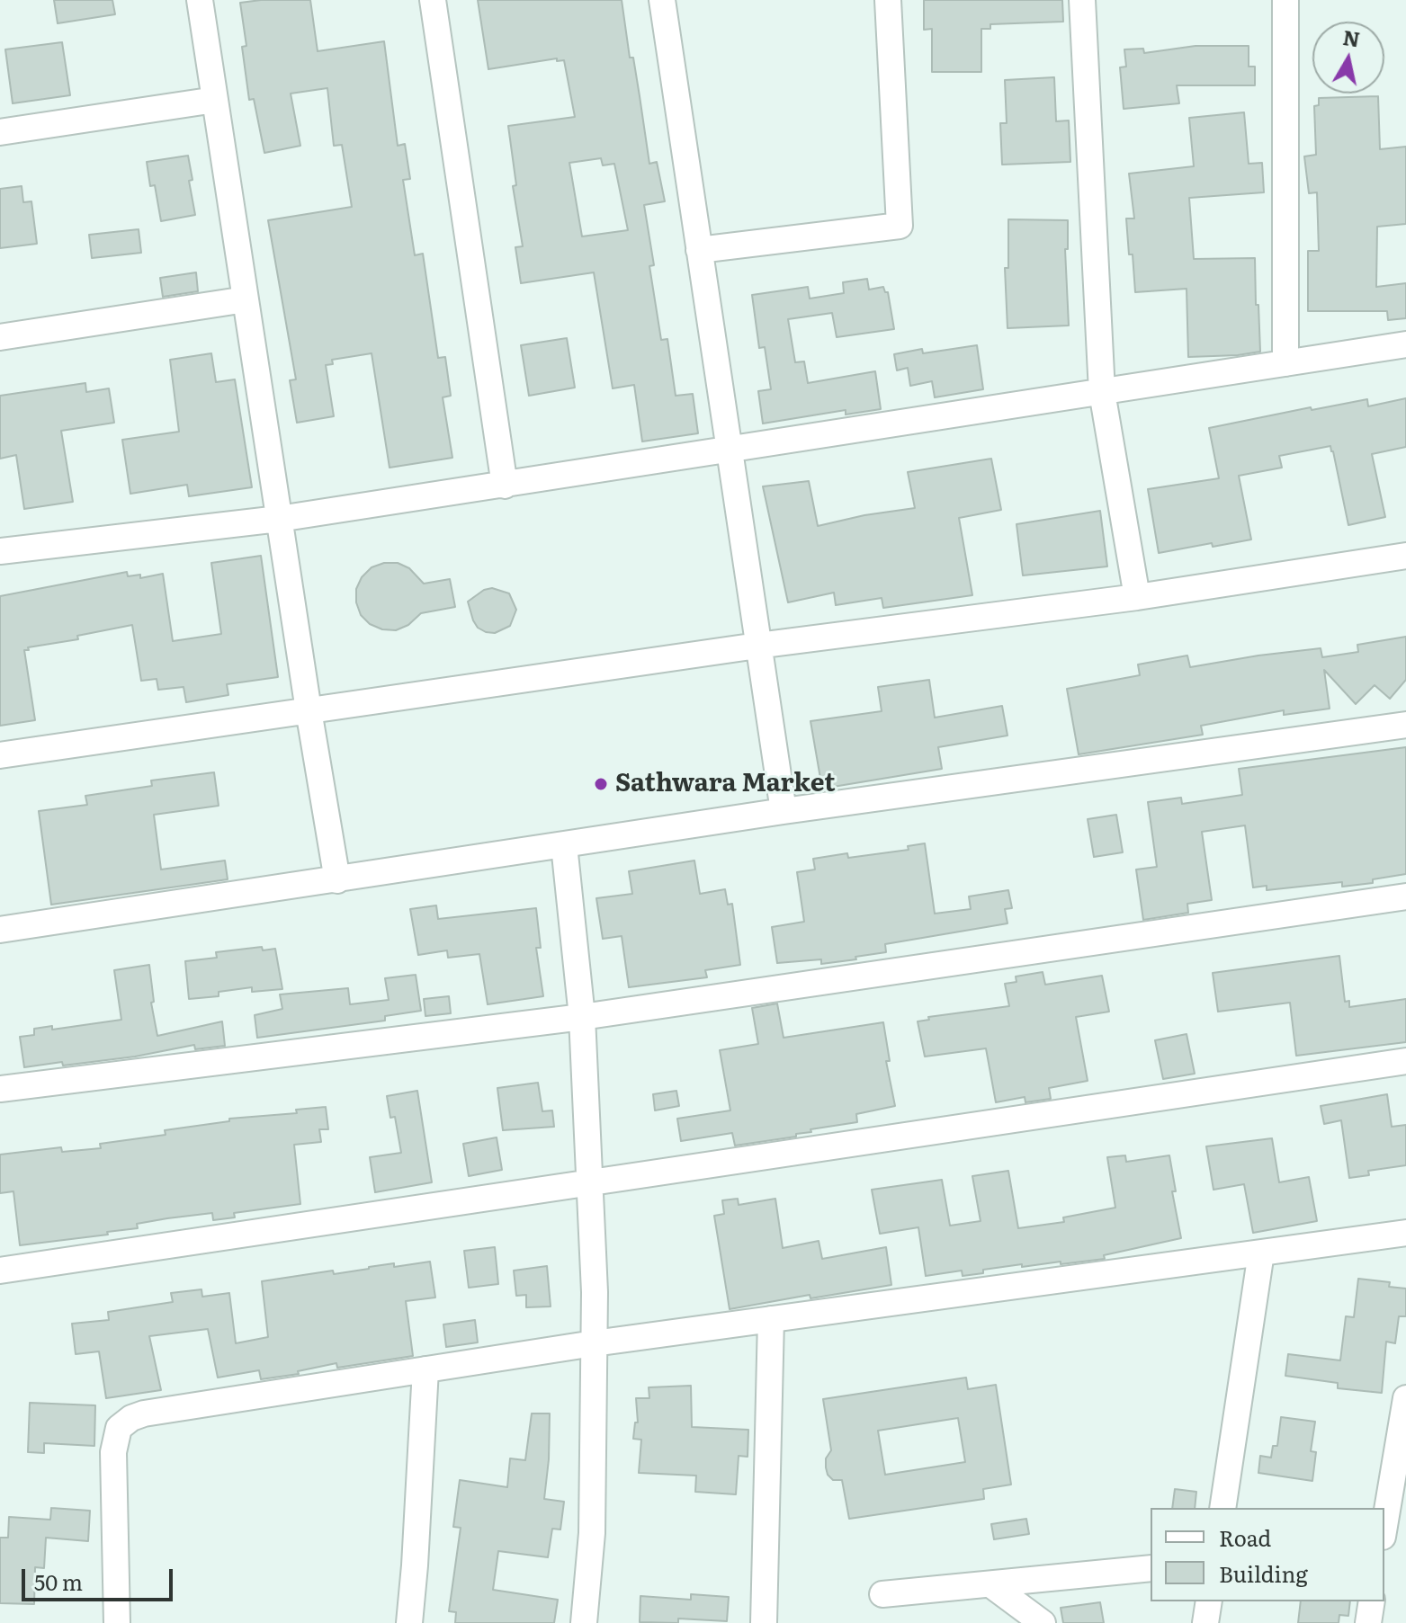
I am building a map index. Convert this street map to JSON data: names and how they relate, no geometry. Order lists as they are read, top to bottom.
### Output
{
  "places": ["Sathwara Market"],
  "legend": ["Road", "Building"],
  "scale_bar": "50 m",
  "north": "top"
}
